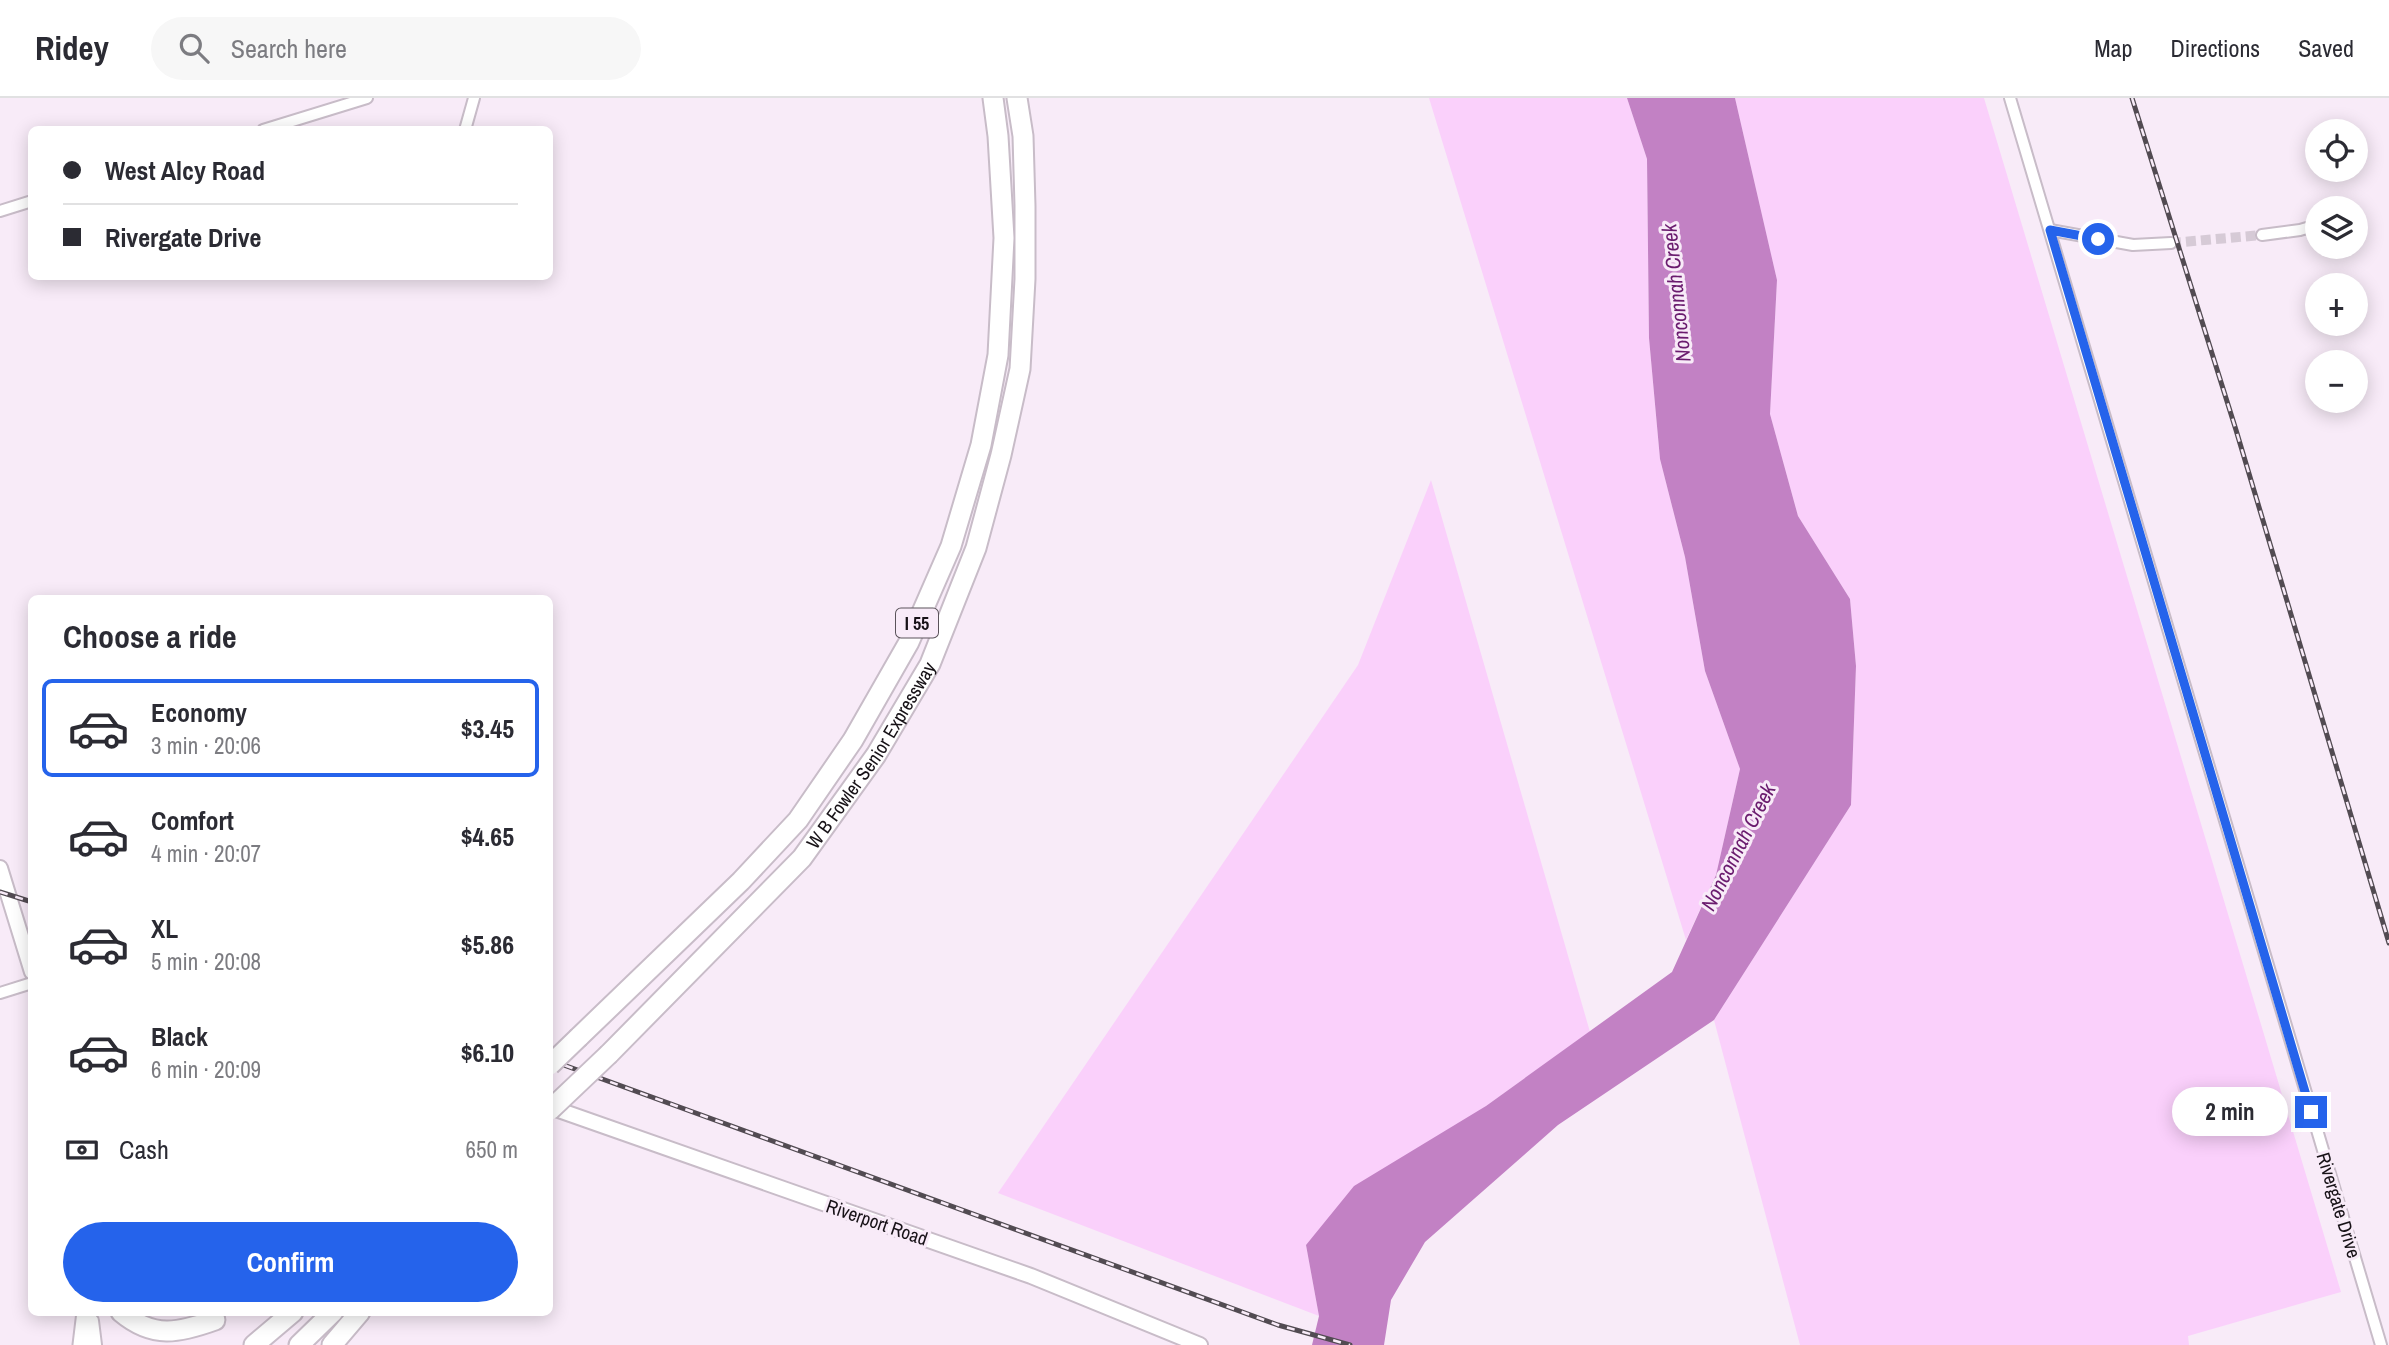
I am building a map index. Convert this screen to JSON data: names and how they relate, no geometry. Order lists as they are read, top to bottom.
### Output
{
  "streets": {
    "highway": ["I 55", "W B Fowler Senior Expressway"],
    "main road": ["Riverport Road"],
    "street": ["Rivergate Drive"]
  },
  "water": ["Nonconnah Creek"],
  "page": {
    "header": "Ridey",
    "search": "Search here",
    "nav": ["Map", "Directions", "Saved"],
    "map_buttons": ["+", "−"],
    "banner": ["West Alcy Road", "Rivergate Drive"],
    "heading": "Choose a ride",
    "list": [
      {
        "name": "Economy",
        "note": "3 min · 20:06",
        "value": "$3.45"
      },
      {
        "name": "Comfort",
        "note": "4 min · 20:07",
        "value": "$4.65"
      },
      {
        "name": "XL",
        "note": "5 min · 20:08",
        "value": "$5.86"
      },
      {
        "name": "Black",
        "note": "6 min · 20:09",
        "value": "$6.10"
      }
    ],
    "bubble": "2 min",
    "pay": ["Cash", "650 m"],
    "buttons": "Confirm"
  }
}
